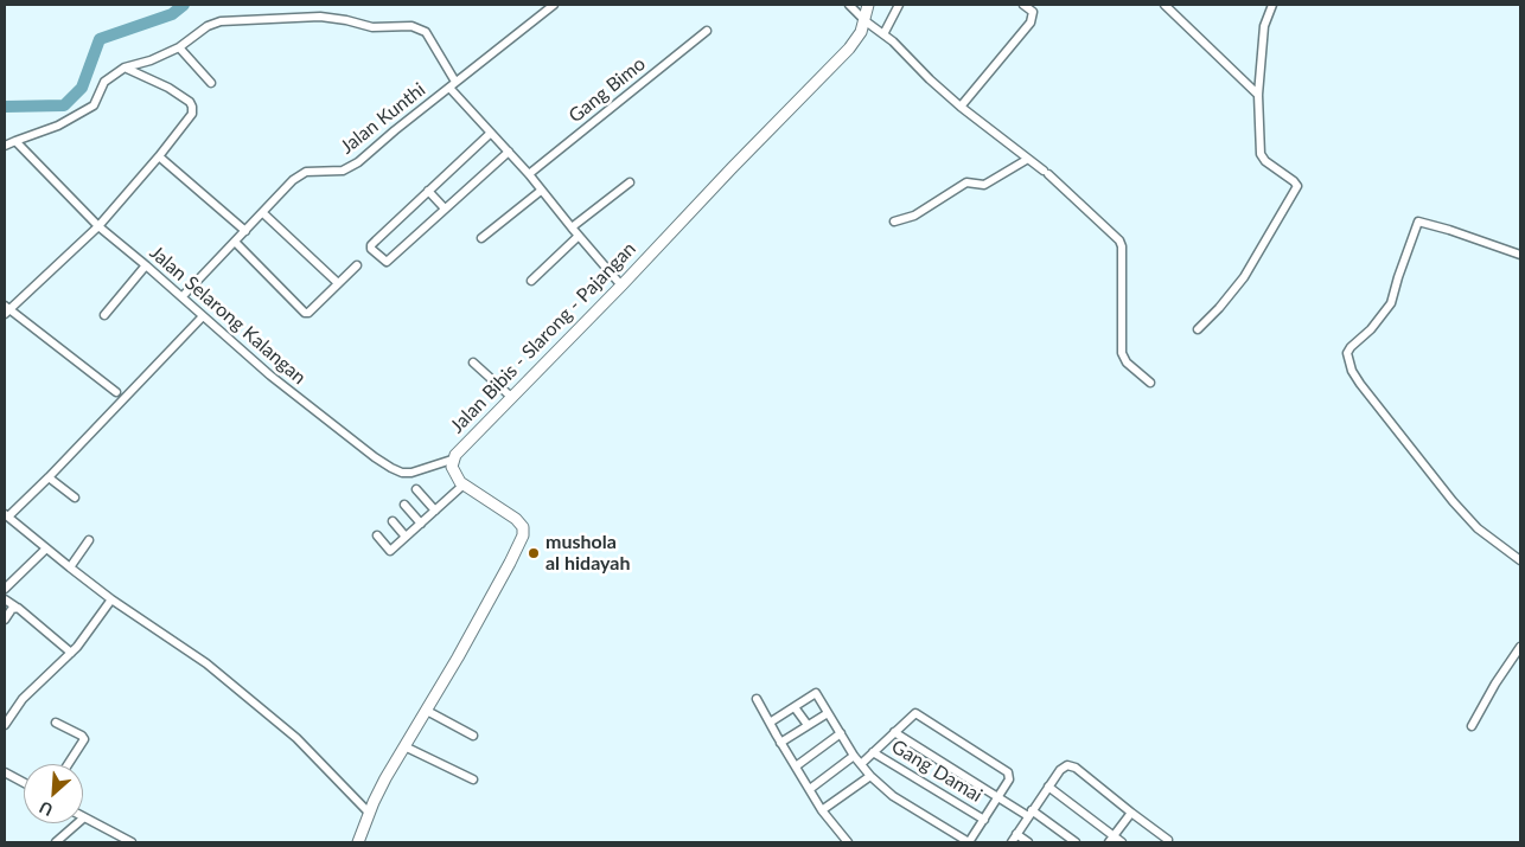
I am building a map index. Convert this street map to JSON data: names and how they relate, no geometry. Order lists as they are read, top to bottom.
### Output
{
  "streets": {
    "main road": ["Jalan Bibis - Slarong - Pajangan"],
    "street": [
      "Gang Bimo",
      "Jalan Kunthi",
      "Jalan Selarong Kalangan",
      "Gang Damai"
    ]
  },
  "crossings": [
    ["Jalan Kunthi", "Jalan Selarong Kalangan"],
    ["Jalan Selarong Kalangan", "Jalan Bibis - Slarong - Pajangan"]
  ],
  "places": ["mushola al hidayah"],
  "north": "bottom left"
}
